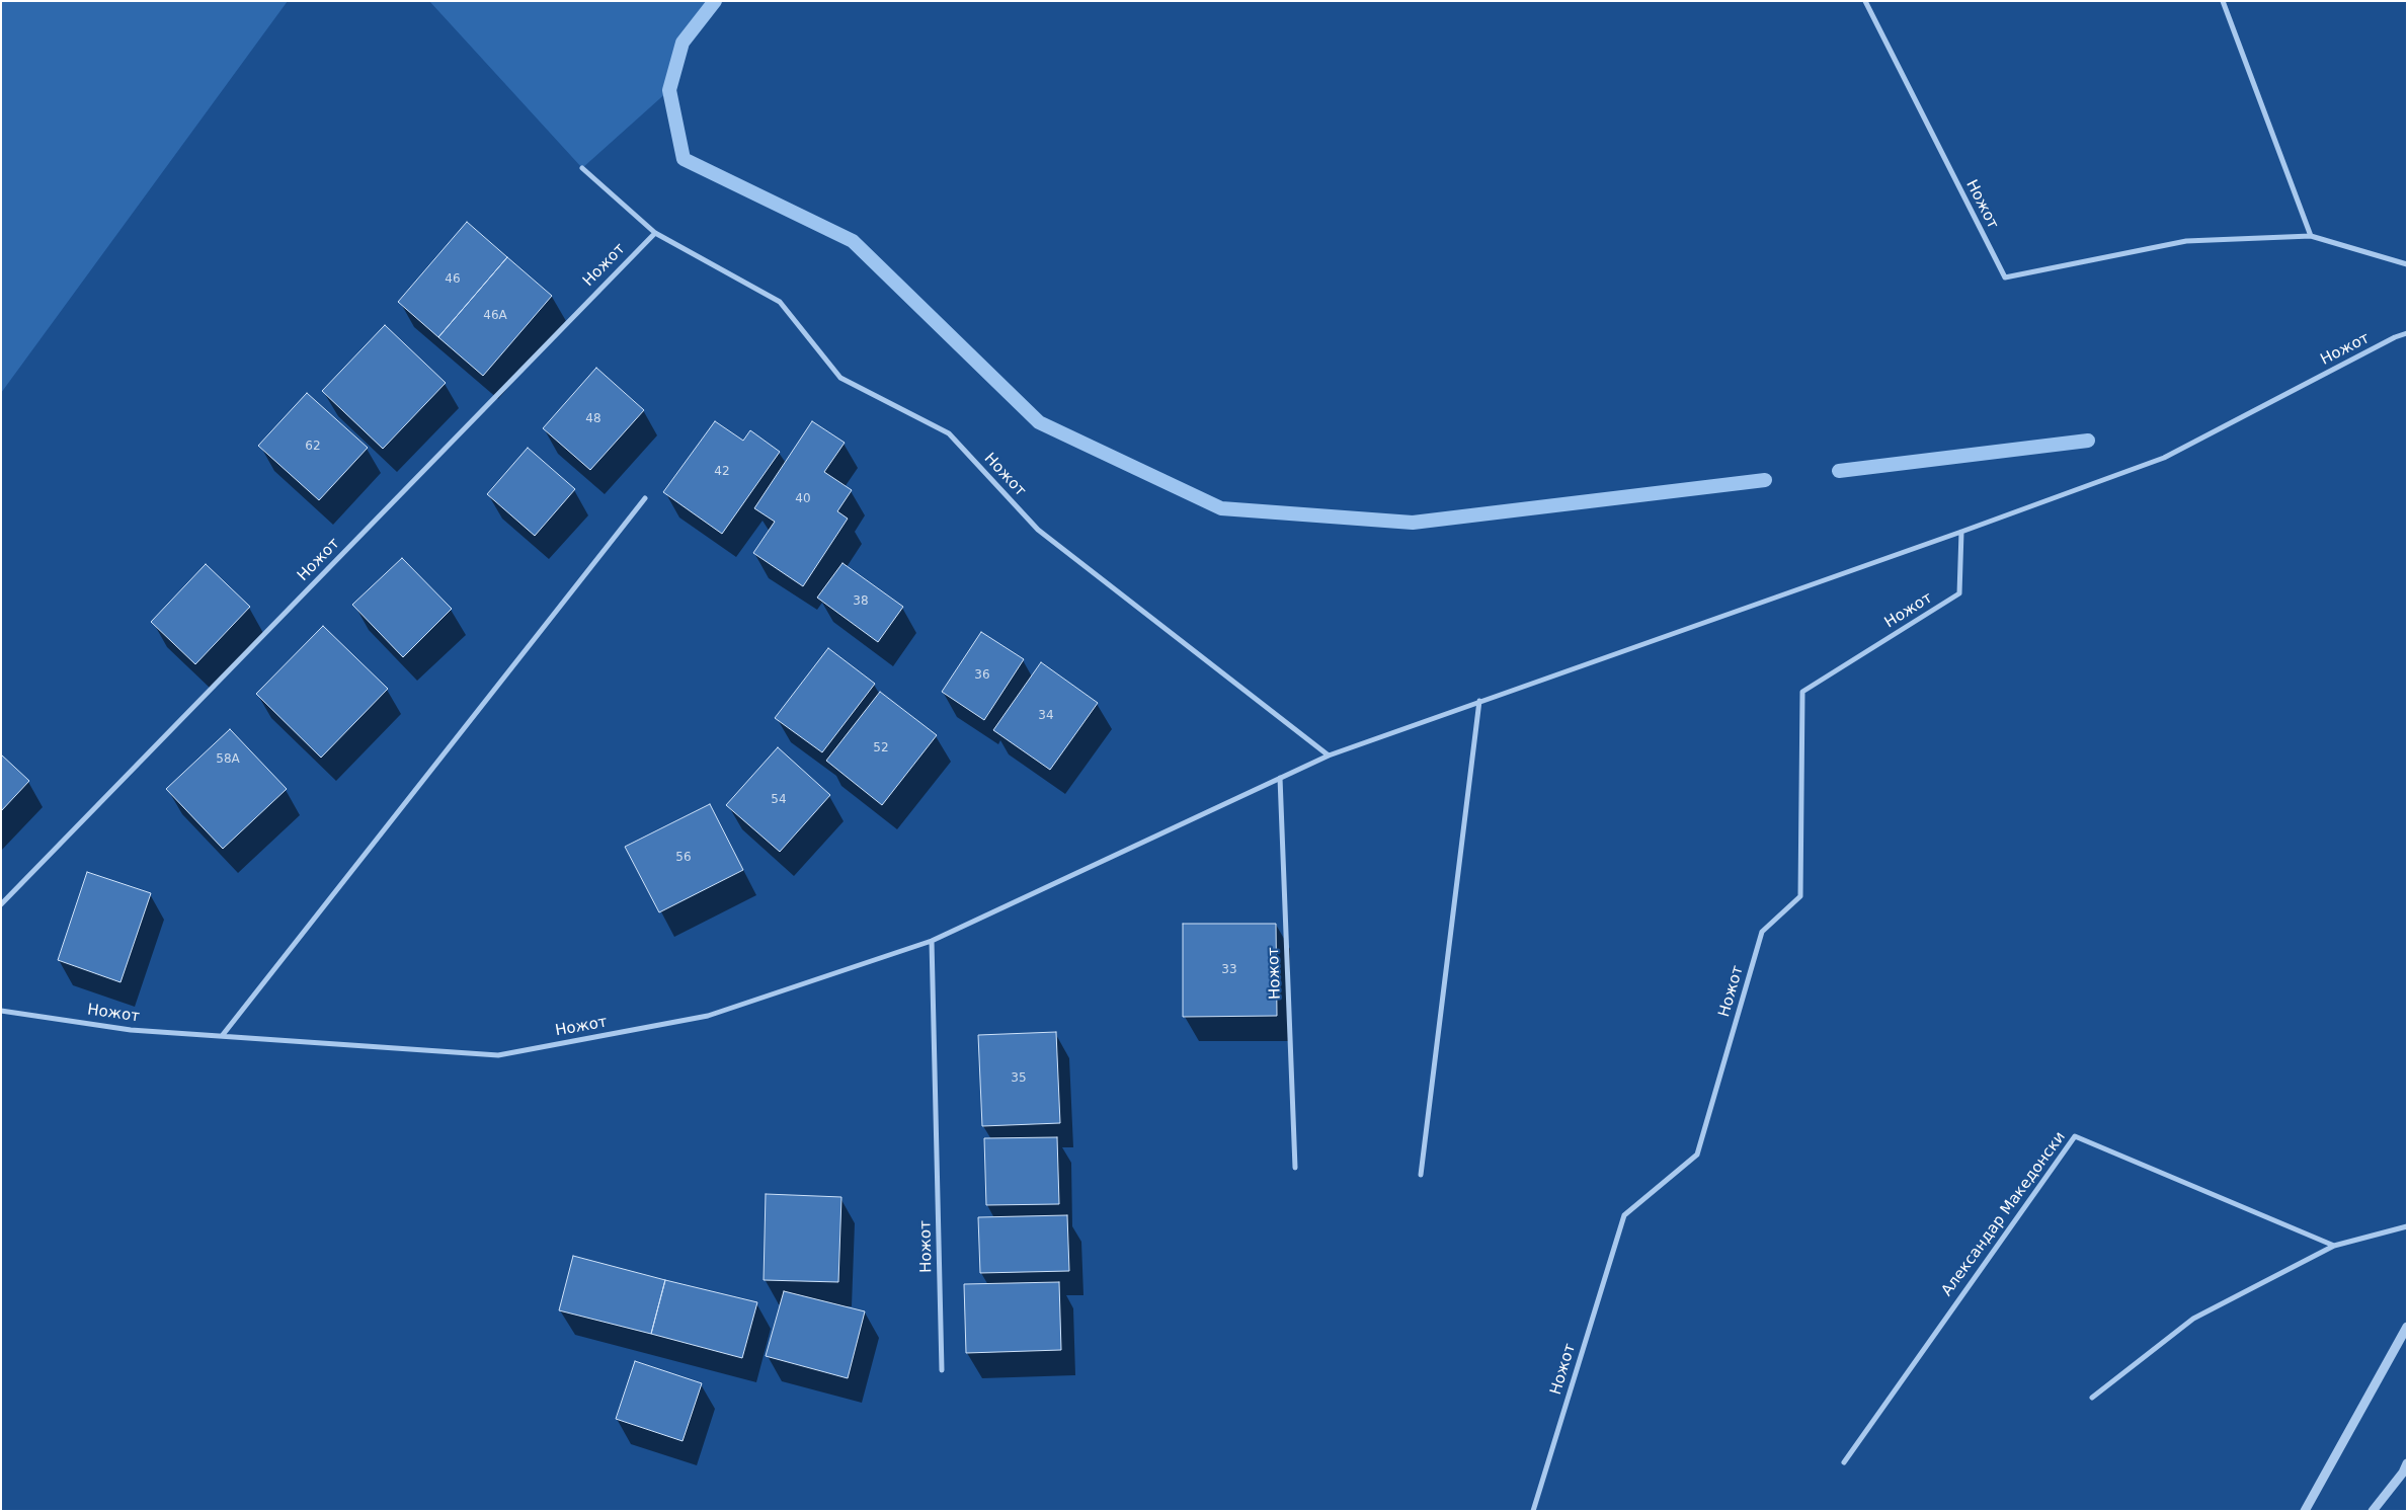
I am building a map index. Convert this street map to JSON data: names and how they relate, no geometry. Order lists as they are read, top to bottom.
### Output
{
  "streets": {
    "street": ["Ножот", "Александар Македонски"]
  },
  "house_numbers": [
    "46",
    "46А",
    "48",
    "62",
    "42",
    "40",
    "38",
    "36",
    "34",
    "52",
    "58А",
    "54",
    "56",
    "33",
    "35"
  ]
}
